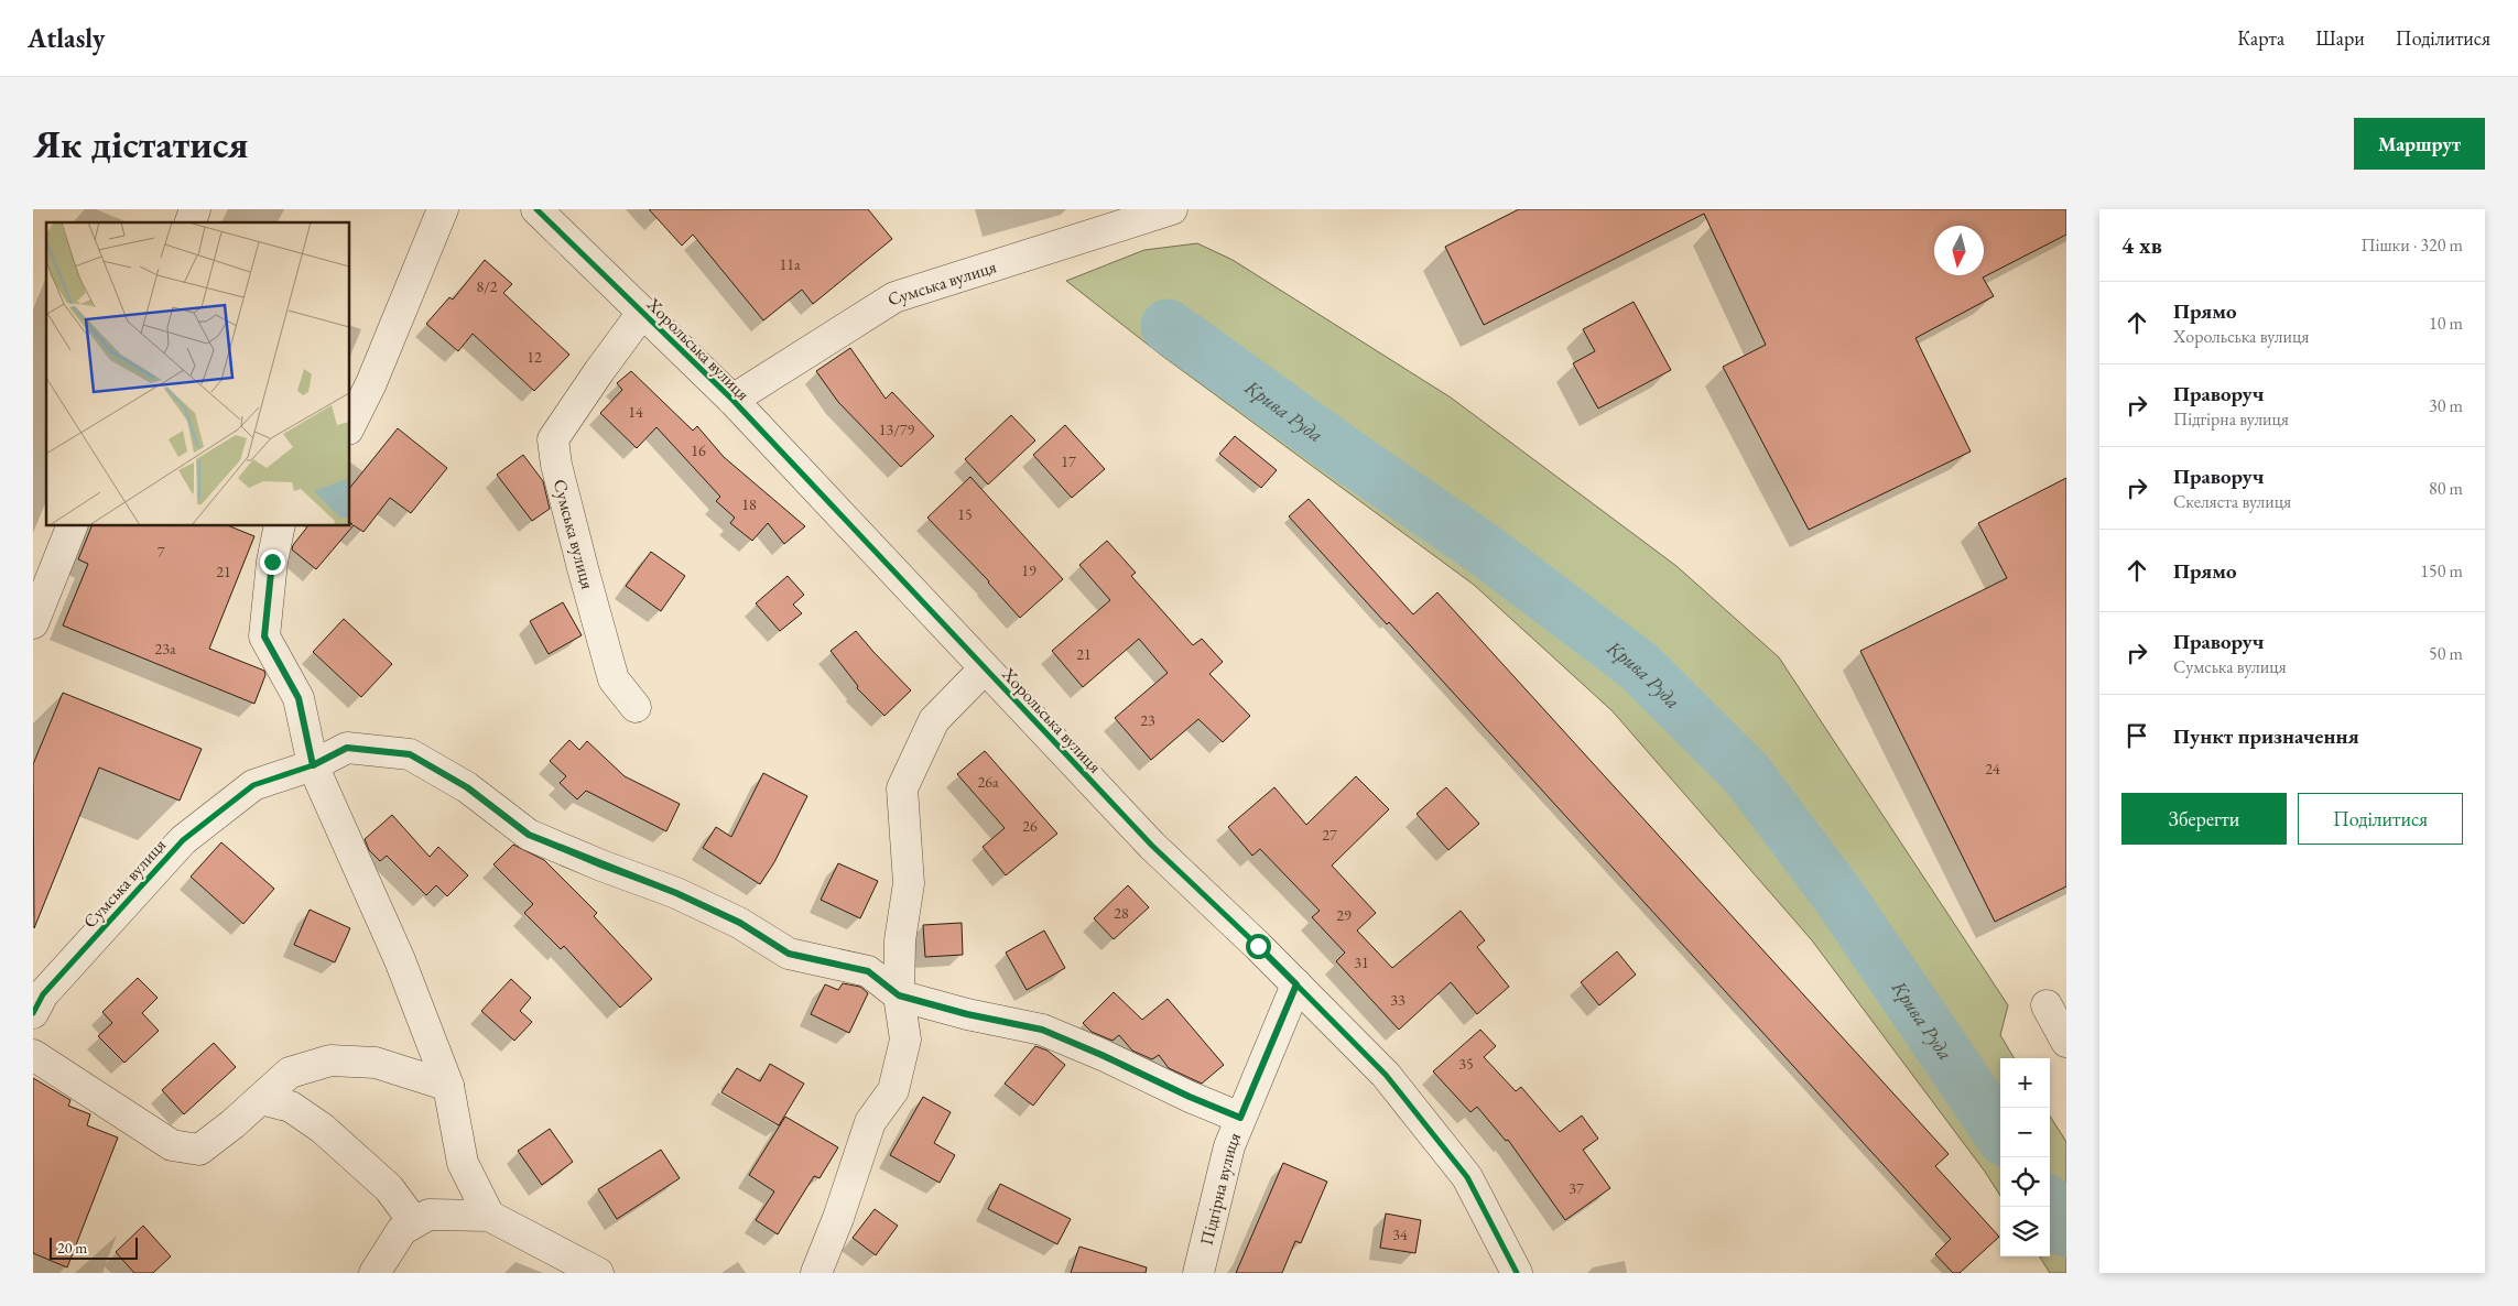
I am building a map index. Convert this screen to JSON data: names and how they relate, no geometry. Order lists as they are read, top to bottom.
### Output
{
  "streets": {
    "street": ["Сумська вулиця", "Хорольська вулиця", "Підгірна вулиця"]
  },
  "crossings": [
    ["Сумська вулиця", "Хорольська вулиця"],
    ["Хорольська вулиця", "Підгірна вулиця"]
  ],
  "water": ["Крива Руда"],
  "house_numbers": [
    "11а",
    "8/2",
    "12",
    "14",
    "13/79",
    "16",
    "17",
    "18",
    "15",
    "7",
    "19",
    "21",
    "23а",
    "21",
    "23",
    "24",
    "26а",
    "26",
    "27",
    "28",
    "29",
    "31",
    "33",
    "35",
    "37",
    "34"
  ],
  "scale_bar": "20 m",
  "north": "bottom",
  "page": {
    "header": "Atlasly",
    "nav": ["Карта", "Шари", "Поділитися"],
    "buttons": [
      "Маршрут",
      ["Зберегти", "Поділитися"]
    ],
    "title": "Як дістатися",
    "heading": ["4 хв", "Пішки · 320 m"],
    "list": [
      ["Прямо", "Хорольська вулиця", "10 m"],
      ["Праворуч", "Підгірна вулиця", "30 m"],
      ["Праворуч", "Скеляста вулиця", "80 m"],
      ["Прямо", "150 m"],
      ["Праворуч", "Сумська вулиця", "50 m"],
      "Пункт призначення"
    ],
    "map_buttons": ["+", "−"],
    "scale": "20 m"
  }
}
